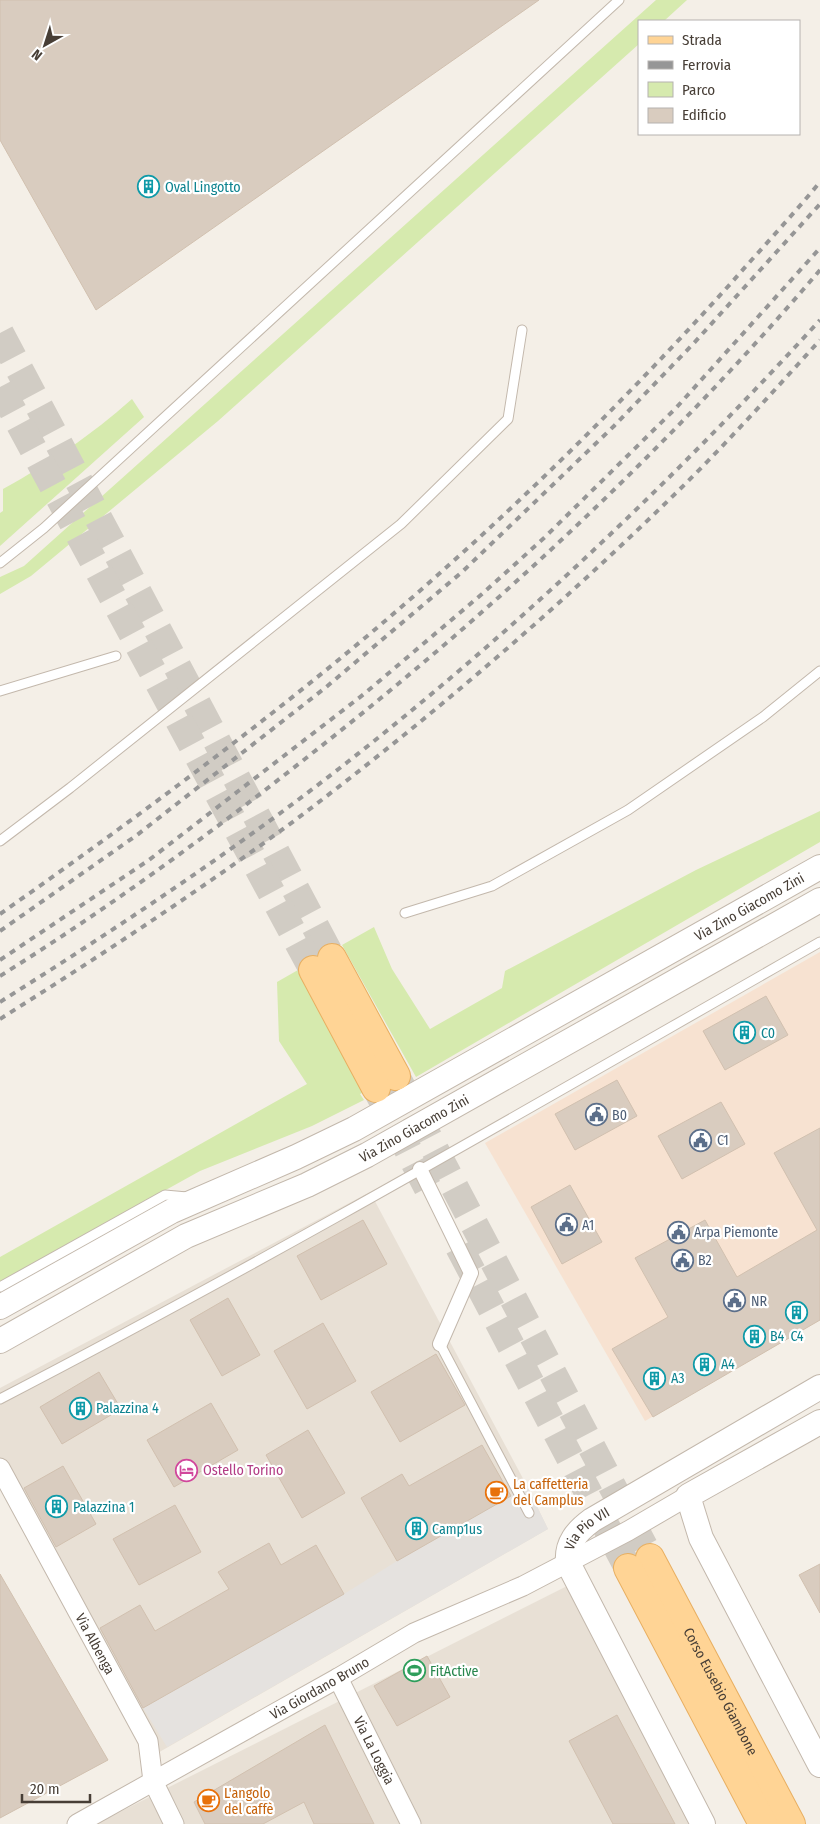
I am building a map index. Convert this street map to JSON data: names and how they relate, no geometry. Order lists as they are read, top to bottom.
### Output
{
  "streets": {
    "main road": ["Corso Eusebio Giambone"],
    "street": [
      "Via Zino Giacomo Zini",
      "Via Pio VII",
      "Via Albenga",
      "Via Giordano Bruno",
      "Via La Loggia"
    ]
  },
  "crossings": [
    ["Via Pio VII", "Via Giordano Bruno"],
    ["Via Albenga", "Via Giordano Bruno"],
    ["Via Giordano Bruno", "Via La Loggia"]
  ],
  "places": {
    "building": [
      "Oval Lingotto",
      "C0",
      "C4",
      "B4",
      "A4",
      "A3",
      "Palazzina 4",
      "Palazzina 1",
      "Camp1us"
    ],
    "public building": [
      "B0",
      "C1",
      "A1",
      "Arpa Piemonte",
      "B2",
      "NR"
    ],
    "hotel": ["Ostello Torino"],
    "cafe": ["La caffetteria del Camplus", "L'angolo del caffè"],
    "sports": ["FitActive"]
  },
  "legend": [
    "Strada",
    "Ferrovia",
    "Parco",
    "Edificio"
  ],
  "scale_bar": "20 m",
  "north": "bottom left"
}
